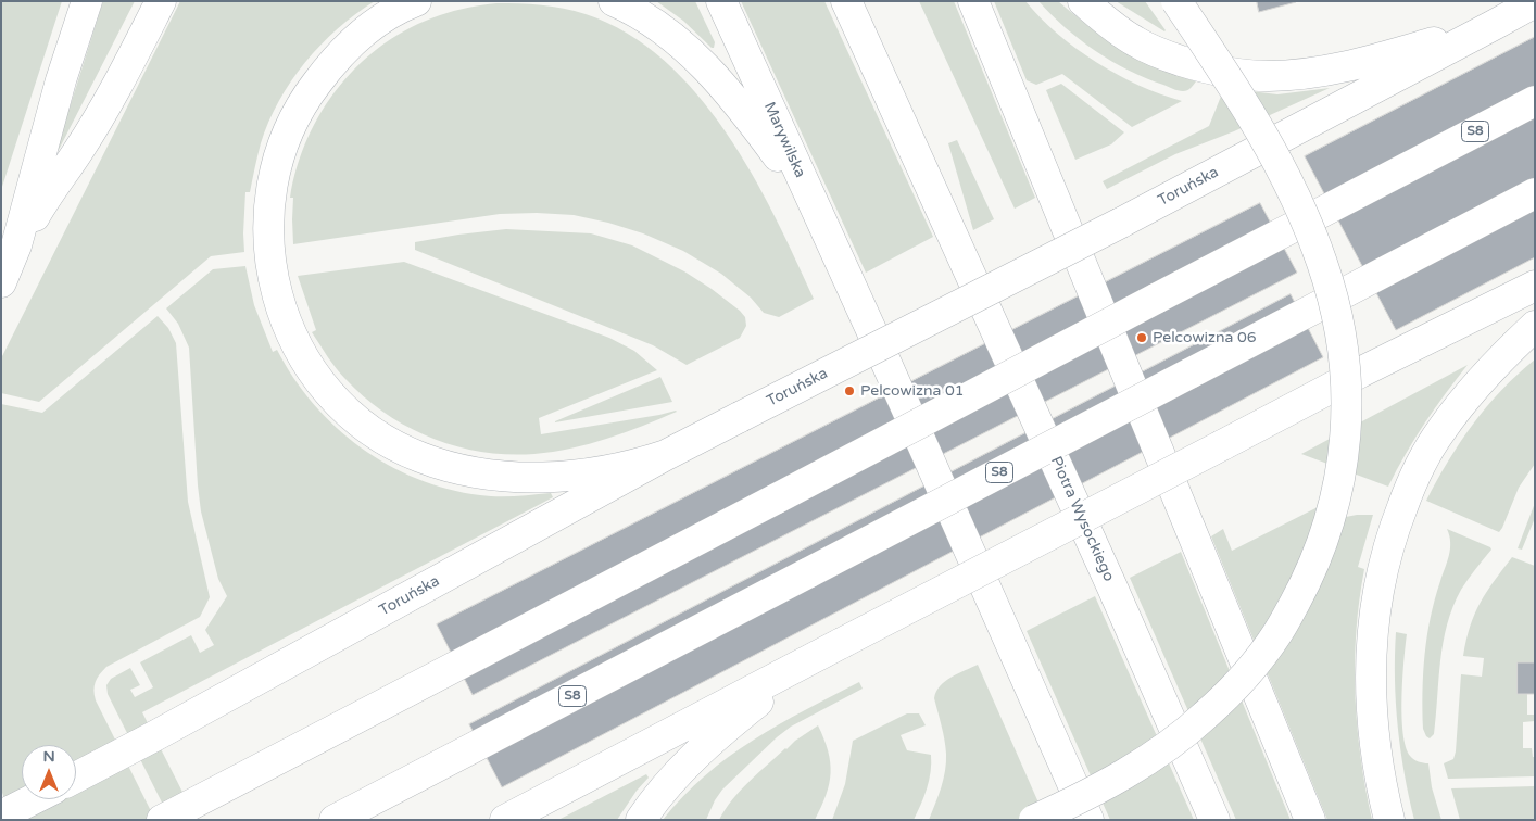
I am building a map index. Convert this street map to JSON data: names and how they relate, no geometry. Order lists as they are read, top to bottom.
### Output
{
  "streets": {
    "main road": [
      "S8",
      "Marywilska",
      "Toruńska",
      "Piotra Wysockiego"
    ]
  },
  "places": ["Pelcowizna 06", "Pelcowizna 01"],
  "north": "top"
}
